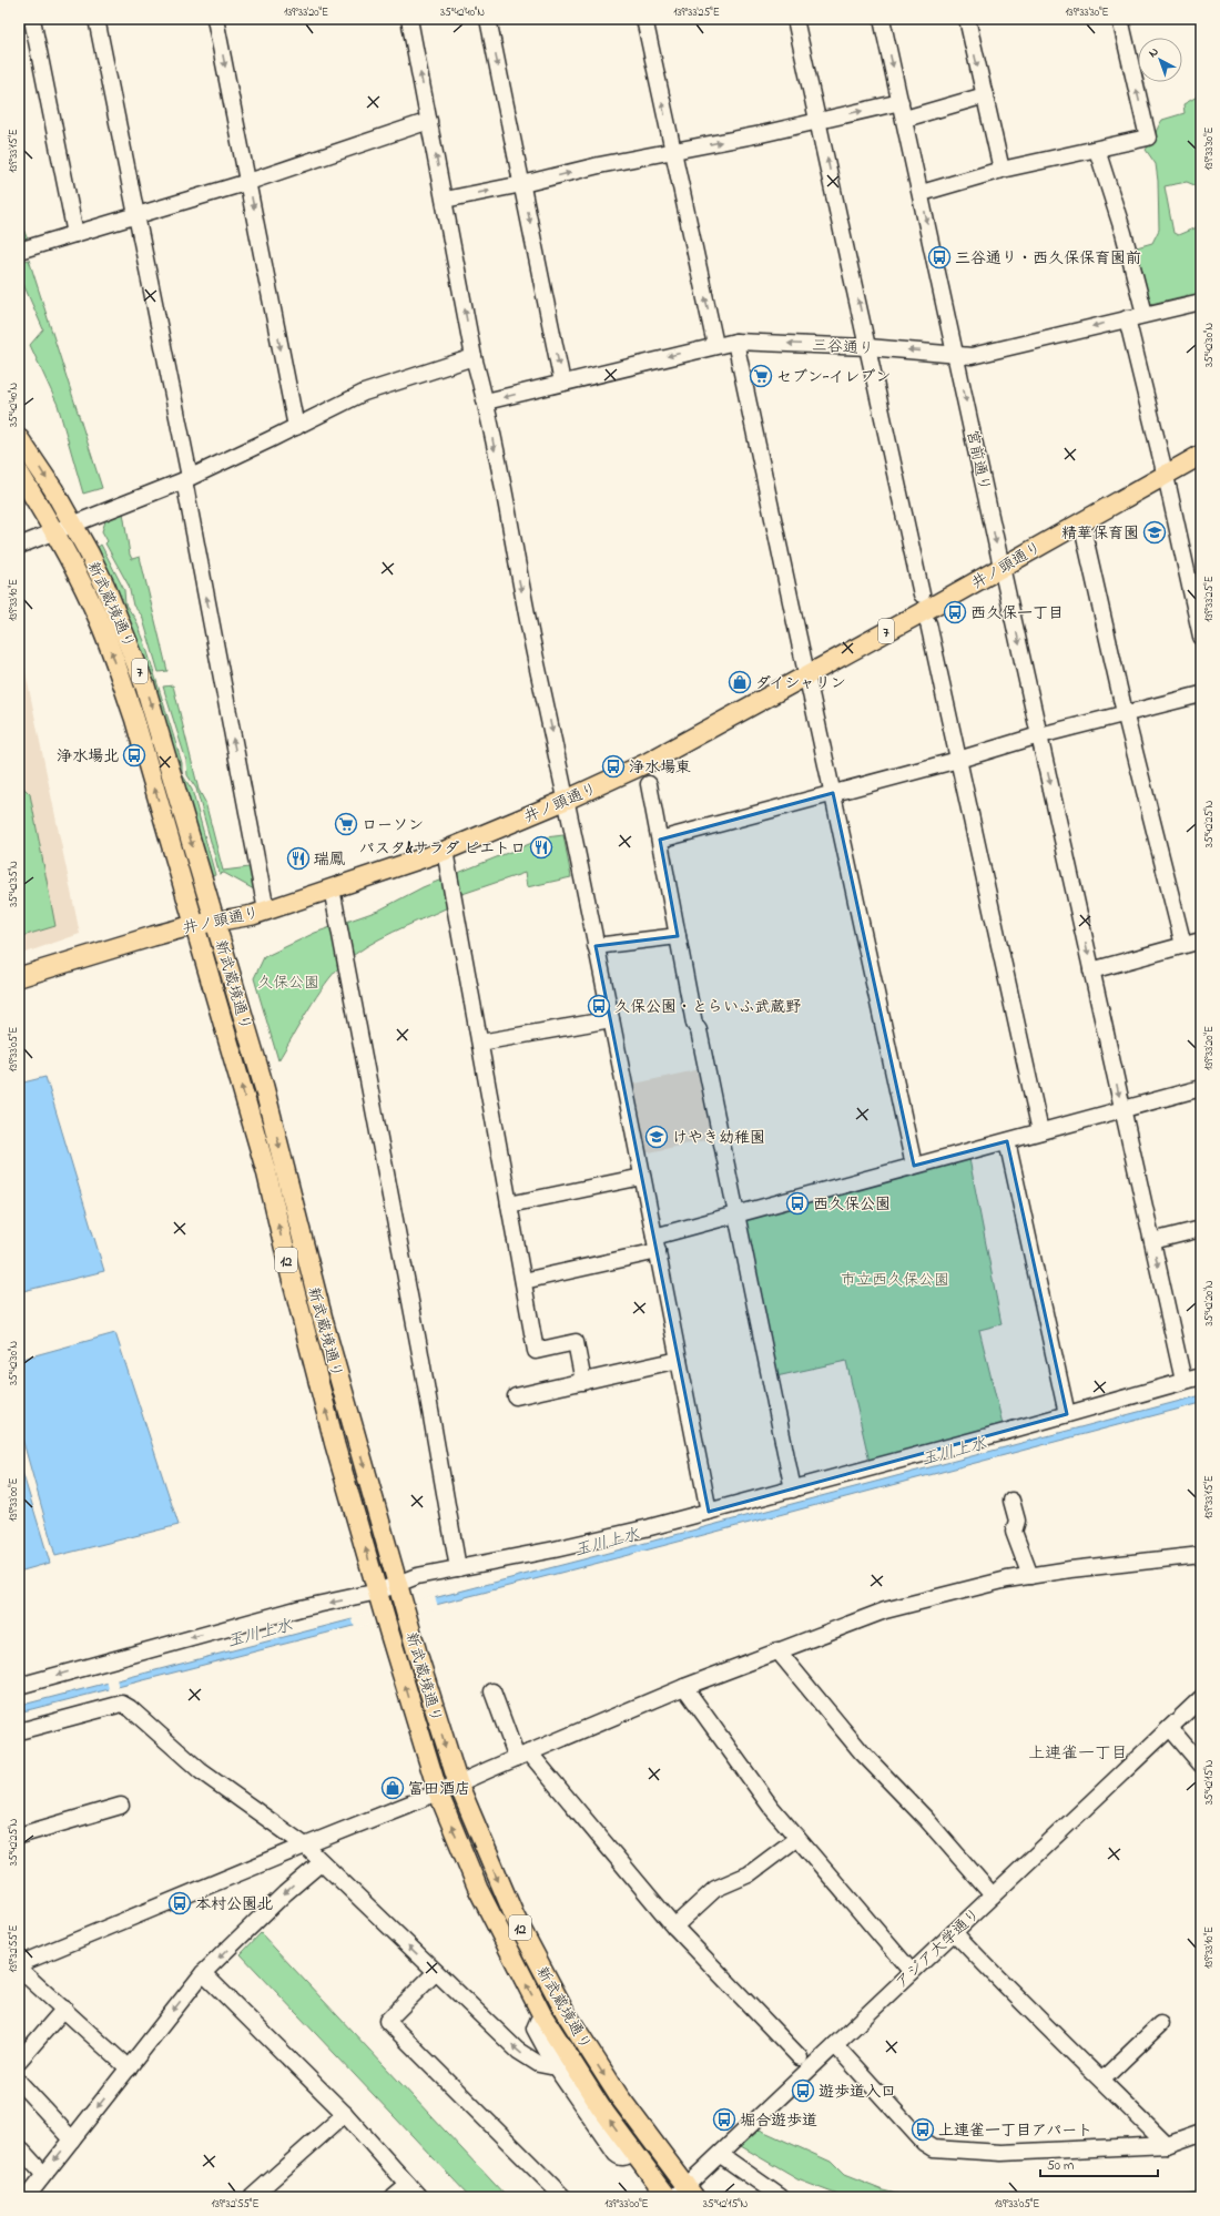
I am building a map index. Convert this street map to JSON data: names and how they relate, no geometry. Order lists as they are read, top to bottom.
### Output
{
  "streets": {
    "main road": [
      "井ノ頭通り",
      "新武蔵境通り",
      "7",
      "12"
    ],
    "street": ["三谷通り", "宮前通り", "アジア大学通り"]
  },
  "crossings": [
    ["三谷通り", "宮前通り"],
    ["宮前通り", "井ノ頭通り"],
    ["井ノ頭通り", "新武蔵境通り"],
    ["新武蔵境通り", "アジア大学通り"]
  ],
  "one_way": ["三谷通り"],
  "districts": ["上連雀一丁目"],
  "water": ["玉川上水"],
  "parks": ["久保公園", "市立西久保公園"],
  "places": {
    "bus stop": [
      "三谷通り・西久保保育園前",
      "西久保一丁目",
      "浄水場北",
      "浄水場東",
      "久保公園・とらいふ武蔵野",
      "西久保公園",
      "本村公園北",
      "遊歩道入口",
      "堀合遊歩道",
      "上連雀一丁目アパート"
    ],
    "supermarket": ["セブン-イレブン", "ローソン"],
    "school or university": ["精華保育園", "けやき幼稚園"],
    "shop": ["ダイシャリン", "富田酒店"],
    "restaurant": ["パスタ&サラダ ピエトロ", "瑞鳳"]
  },
  "scale_bar": "50 m",
  "north": "top left",
  "coordinates": [
    "139°33'20\"E",
    "35°42'40\"N",
    "139°33'25\"E",
    "139°33'30\"E",
    "139°33'15\"E",
    "35°42'30\"N",
    "139°33'10\"E",
    "35°42'25\"N",
    "35°42'35\"N",
    "139°33'05\"E",
    "35°42'20\"N",
    "139°33'00\"E",
    "35°42'15\"N",
    "139°32'55\"E"
  ]
}
